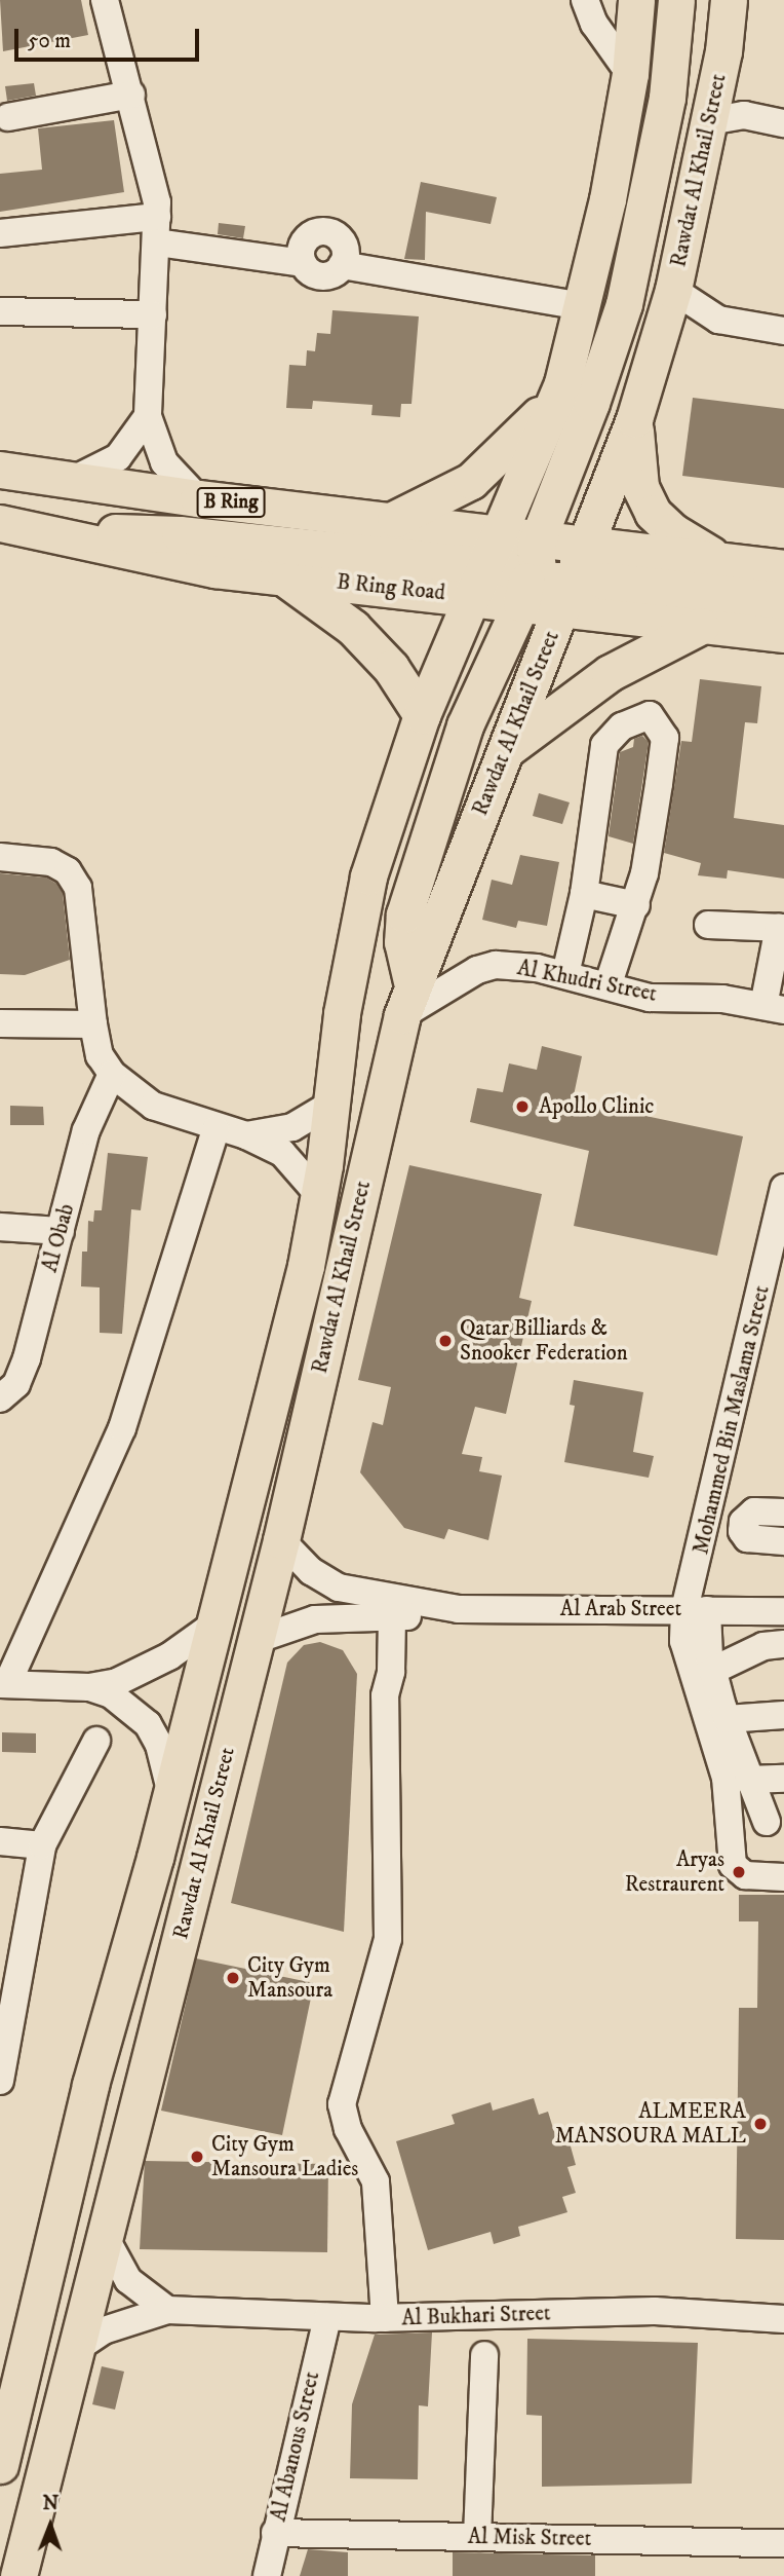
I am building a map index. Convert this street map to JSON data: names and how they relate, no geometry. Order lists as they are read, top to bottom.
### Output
{
  "streets": {
    "main road": ["Rawdat Al Khail Street", "B Ring", "B Ring Road"],
    "street": [
      "Al Khudri Street",
      "Al Obab",
      "Mohammed Bin Maslama Street",
      "Al Arab Street",
      "Al Bukhari Street",
      "Al Abanous Street",
      "Al Misk Street"
    ]
  },
  "crossings": [
    ["Rawdat Al Khail Street", "B Ring"],
    ["Rawdat Al Khail Street", "B Ring Road"],
    ["Rawdat Al Khail Street", "Al Khudri Street"],
    ["Rawdat Al Khail Street", "Al Arab Street"],
    ["Rawdat Al Khail Street", "Al Bukhari Street"],
    ["Mohammed Bin Maslama Street", "Al Arab Street"],
    ["Al Bukhari Street", "Al Abanous Street"],
    ["Al Abanous Street", "Al Misk Street"]
  ],
  "places": [
    "Apollo Clinic",
    "Qatar Billiards & Snooker Federation",
    "Aryas Restraurent",
    "City Gym Mansoura",
    "ALMEERA MANSOURA MALL",
    "City Gym Mansoura Ladies"
  ],
  "scale_bar": "50 m",
  "north": "top"
}
